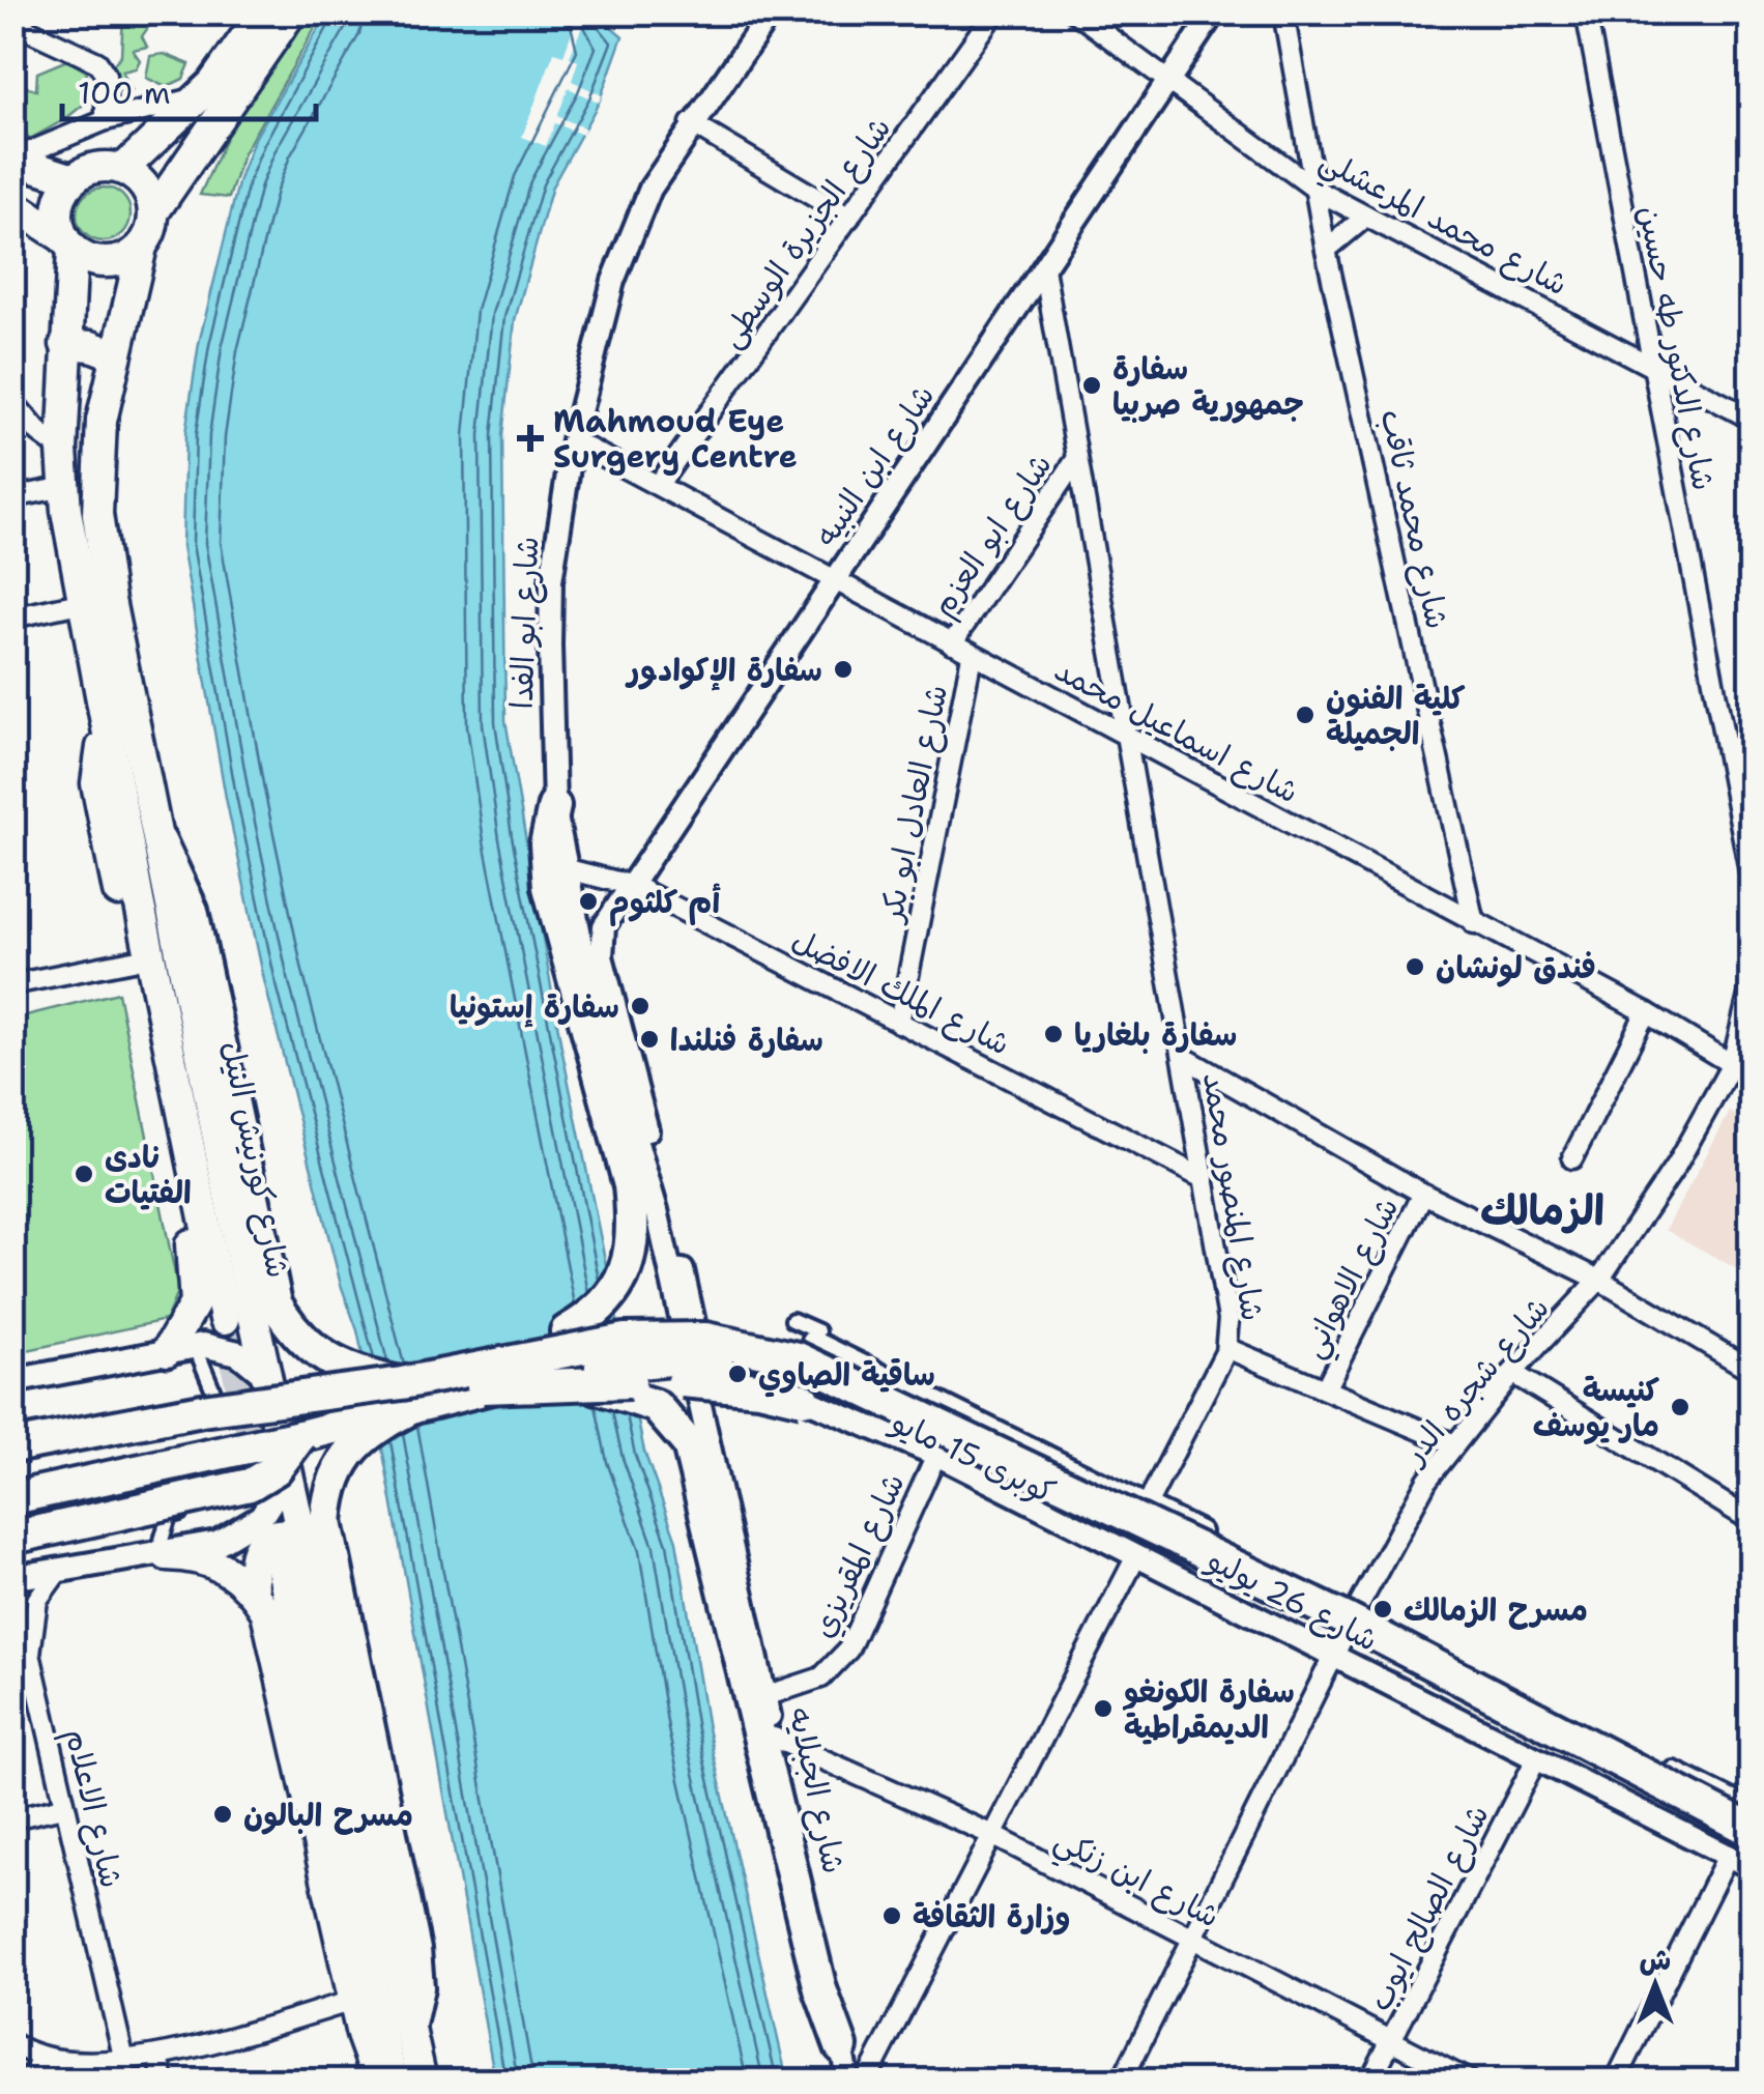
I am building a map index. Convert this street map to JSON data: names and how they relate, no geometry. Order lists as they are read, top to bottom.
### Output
{
  "streets": {
    "highway": ["كوبرى 15 مايو"],
    "main road": ["شارع كورنيش النيل"],
    "street": [
      "شارع محمد المرعشلي",
      "شارع الجزيرة الوسطى",
      "شارع الدكتور طه حسين",
      "شارع ابن النبيه",
      "شارع محمد ثاقب",
      "شارع ابو العزم",
      "شارع ابو الفدا",
      "شارع اسماعيل محمد",
      "شارع العادل ابو بكر",
      "شارع الملك الافضل",
      "شارع المنصور محمد",
      "شارع الاهواني",
      "شارع شجره الدر",
      "شارع المقريزي",
      "شارع 26 يوليو",
      "شارع الجبلايه",
      "شارع الاعلام",
      "شارع ابن زنكي",
      "شارع الصالح ايوب"
    ]
  },
  "crossings": [
    ["شارع محمد المرعشلي", "شارع الدكتور طه حسين"],
    ["شارع محمد المرعشلي", "شارع ابن النبيه"],
    ["شارع محمد المرعشلي", "شارع محمد ثاقب"],
    ["شارع الجزيرة الوسطى", "شارع اسماعيل محمد"],
    ["شارع ابن النبيه", "شارع اسماعيل محمد"],
    ["شارع ابن النبيه", "شارع الملك الافضل"],
    ["شارع ابن النبيه", "شارع المنصور محمد"],
    ["شارع محمد ثاقب", "شارع اسماعيل محمد"],
    ["شارع ابو العزم", "شارع اسماعيل محمد"],
    ["شارع ابو العزم", "شارع المنصور محمد"],
    ["شارع ابو الفدا", "شارع اسماعيل محمد"],
    ["شارع ابو الفدا", "شارع الملك الافضل"],
    ["شارع ابو الفدا", "شارع الجبلايه"],
    ["شارع اسماعيل محمد", "شارع العادل ابو بكر"],
    ["شارع اسماعيل محمد", "شارع المنصور محمد"],
    ["شارع اسماعيل محمد", "شارع شجره الدر"],
    ["شارع العادل ابو بكر", "شارع الملك الافضل"],
    ["شارع الملك الافضل", "شارع المنصور محمد"],
    ["شارع المنصور محمد", "شارع 26 يوليو"],
    ["شارع شجره الدر", "شارع 26 يوليو"],
    ["شارع شجره الدر", "شارع ابن زنكي"],
    ["كوبرى 15 مايو", "شارع 26 يوليو"],
    ["شارع المقريزي", "شارع 26 يوليو"],
    ["شارع المقريزي", "شارع الجبلايه"],
    ["شارع 26 يوليو", "شارع الصالح ايوب"],
    ["شارع الجبلايه", "شارع ابن زنكي"],
    ["شارع ابن زنكي", "شارع الصالح ايوب"]
  ],
  "districts": ["الزمالك"],
  "places": {
    "other": [
      "سفارة جمهورية صربيا",
      "سفارة الإكوادور",
      "كلية الفنون الجميلة",
      "أم كلثوم",
      "فندق لونشان",
      "سفارة إستونيا",
      "سفارة بلغاريا",
      "سفارة فنلندا",
      "نادى الفتيات",
      "ساقية الصاوي",
      "كنيسة مار يوسف",
      "مسرح الزمالك",
      "سفارة الكونغو الديمقراطية",
      "مسرح البالون",
      "وزارة الثقافة"
    ],
    "health": ["Mahmoud Eye Surgery Centre"]
  },
  "scale_bar": "100 m",
  "north": "top"
}
